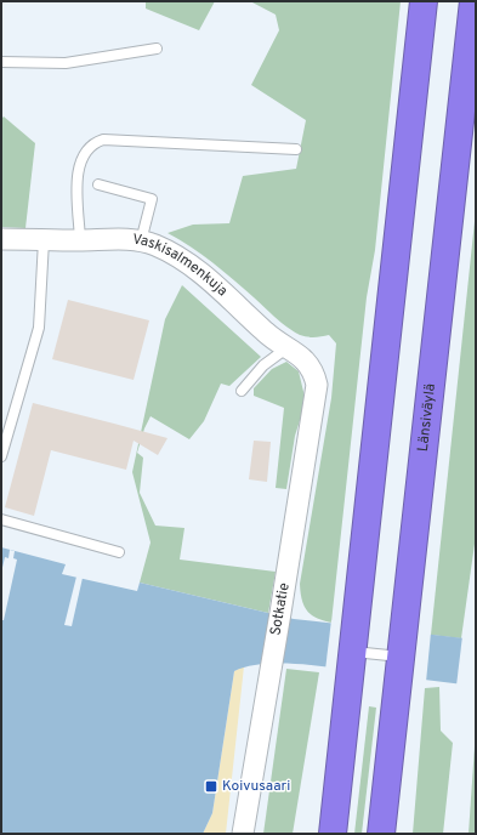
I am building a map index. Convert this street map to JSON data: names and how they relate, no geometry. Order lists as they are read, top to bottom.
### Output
{
  "streets": {
    "highway": ["Länsiväylä"],
    "street": ["Vaskisalmenkuja", "Sotkatie"]
  },
  "crossings": [
    ["Vaskisalmenkuja", "Sotkatie"]
  ],
  "places": {
    "transit": ["Koivusaari"]
  }
}
